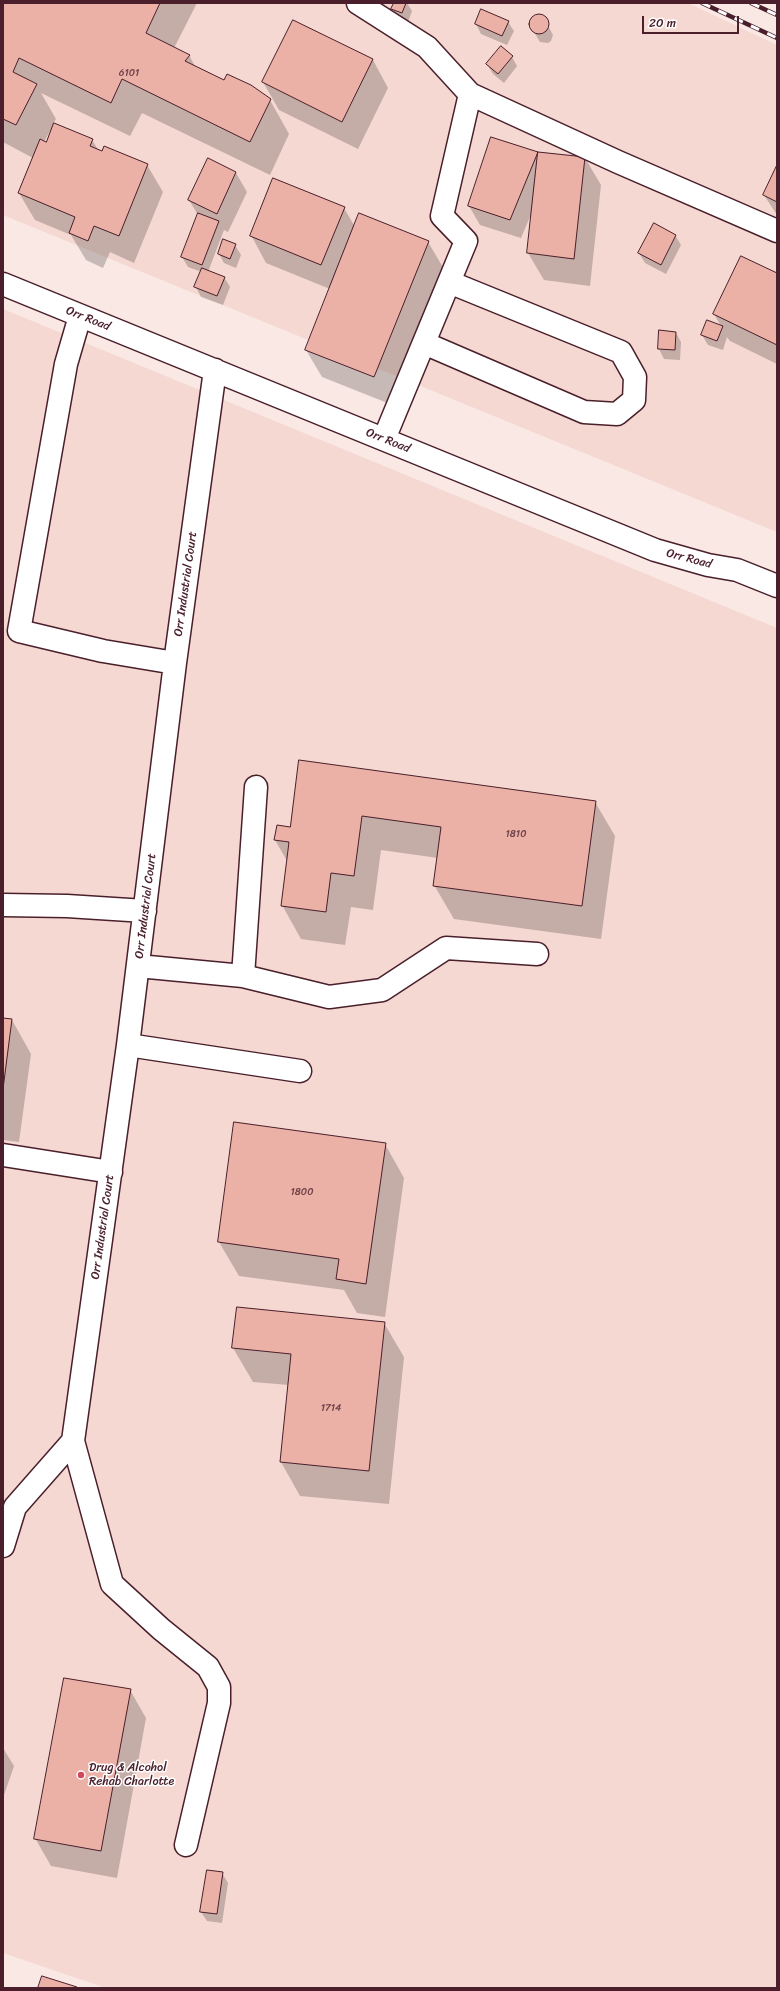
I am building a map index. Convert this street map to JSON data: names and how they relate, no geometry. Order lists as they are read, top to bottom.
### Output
{
  "streets": {
    "street": ["Orr Road", "Orr Industrial Court"]
  },
  "crossings": [
    ["Orr Road", "Orr Industrial Court"]
  ],
  "places": ["Drug & Alcohol Rehab Charlotte"],
  "house_numbers": [
    "6101",
    "1810",
    "1800",
    "1714"
  ],
  "scale_bar": "20 m"
}
